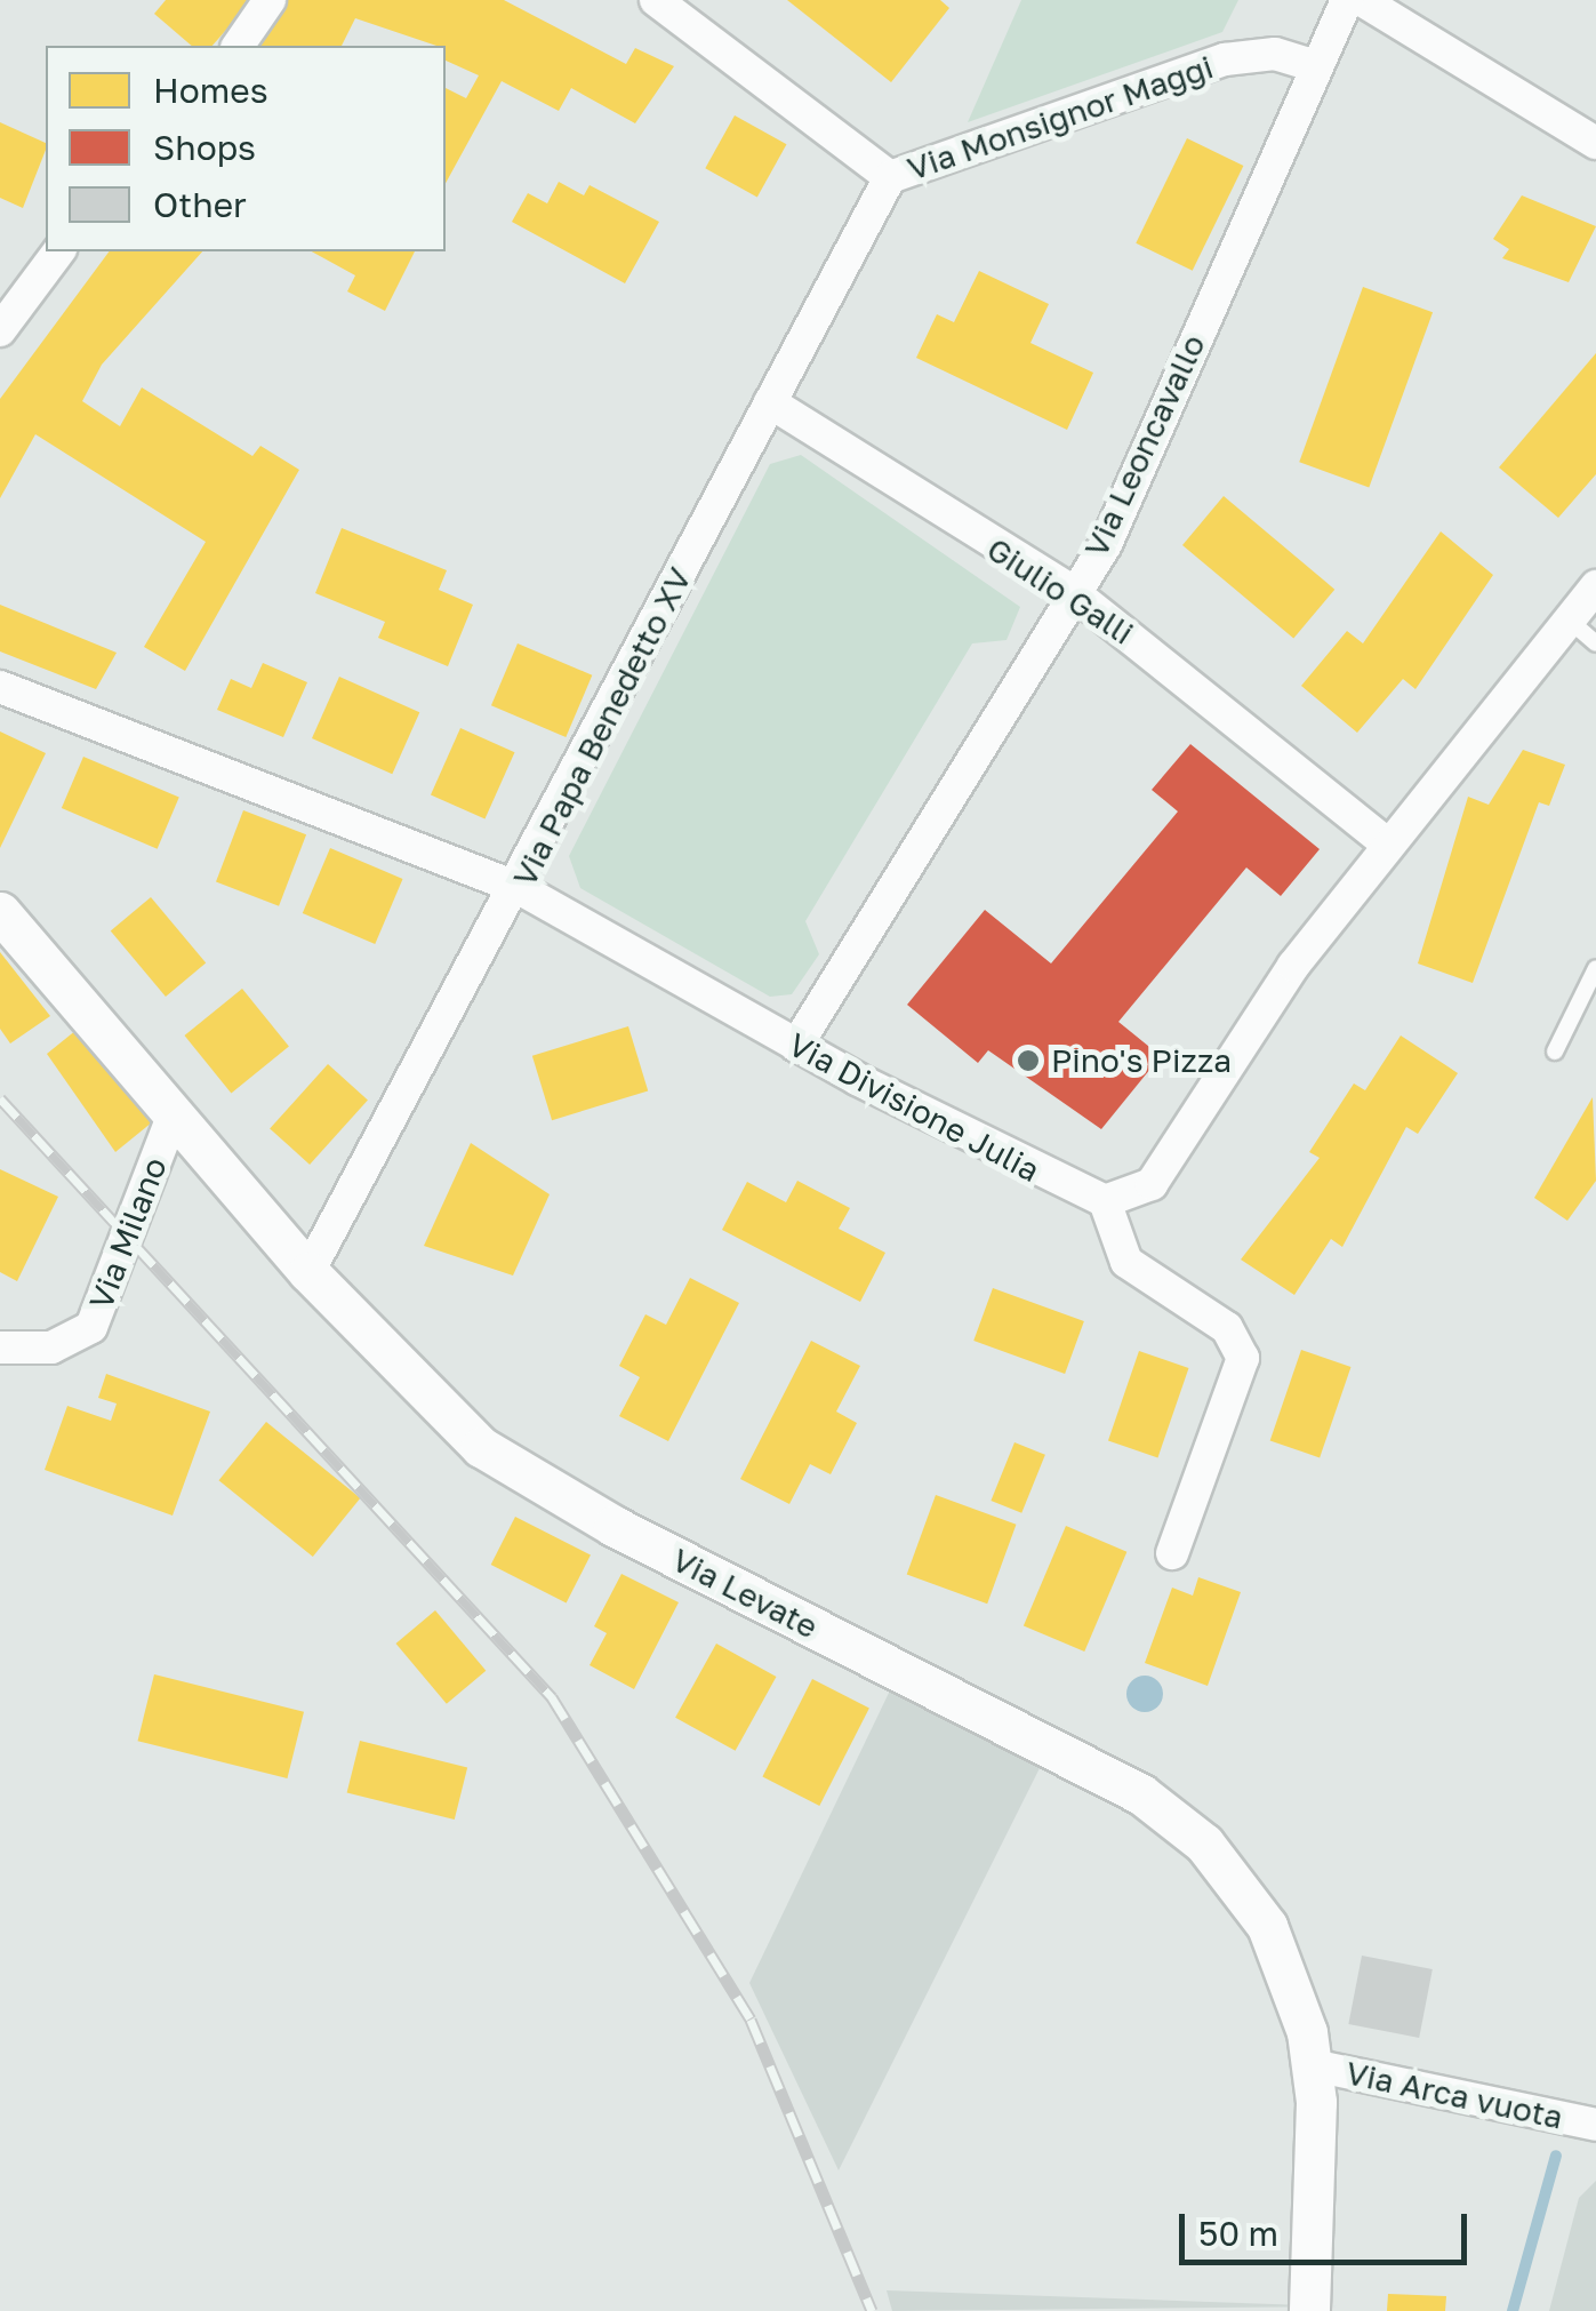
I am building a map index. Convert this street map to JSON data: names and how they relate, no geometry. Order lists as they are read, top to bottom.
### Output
{
  "streets": {
    "street": [
      "Via Monsignor Maggi",
      "Via Leoncavallo",
      "Giulio Galli",
      "Via Papa Benedetto XV",
      "Via Divisione Julia",
      "Via Milano",
      "Via Levate",
      "Via Arca vuota"
    ]
  },
  "crossings": [
    ["Via Monsignor Maggi", "Via Leoncavallo"],
    ["Via Monsignor Maggi", "Via Papa Benedetto XV"],
    ["Via Leoncavallo", "Giulio Galli"],
    ["Via Leoncavallo", "Via Divisione Julia"],
    ["Giulio Galli", "Via Papa Benedetto XV"],
    ["Via Papa Benedetto XV", "Via Divisione Julia"],
    ["Via Papa Benedetto XV", "Via Levate"],
    ["Via Milano", "Via Levate"],
    ["Via Levate", "Via Arca vuota"]
  ],
  "places": ["Pino's Pizza"],
  "legend": ["Homes", "Shops", "Other"],
  "scale_bar": "50 m"
}
